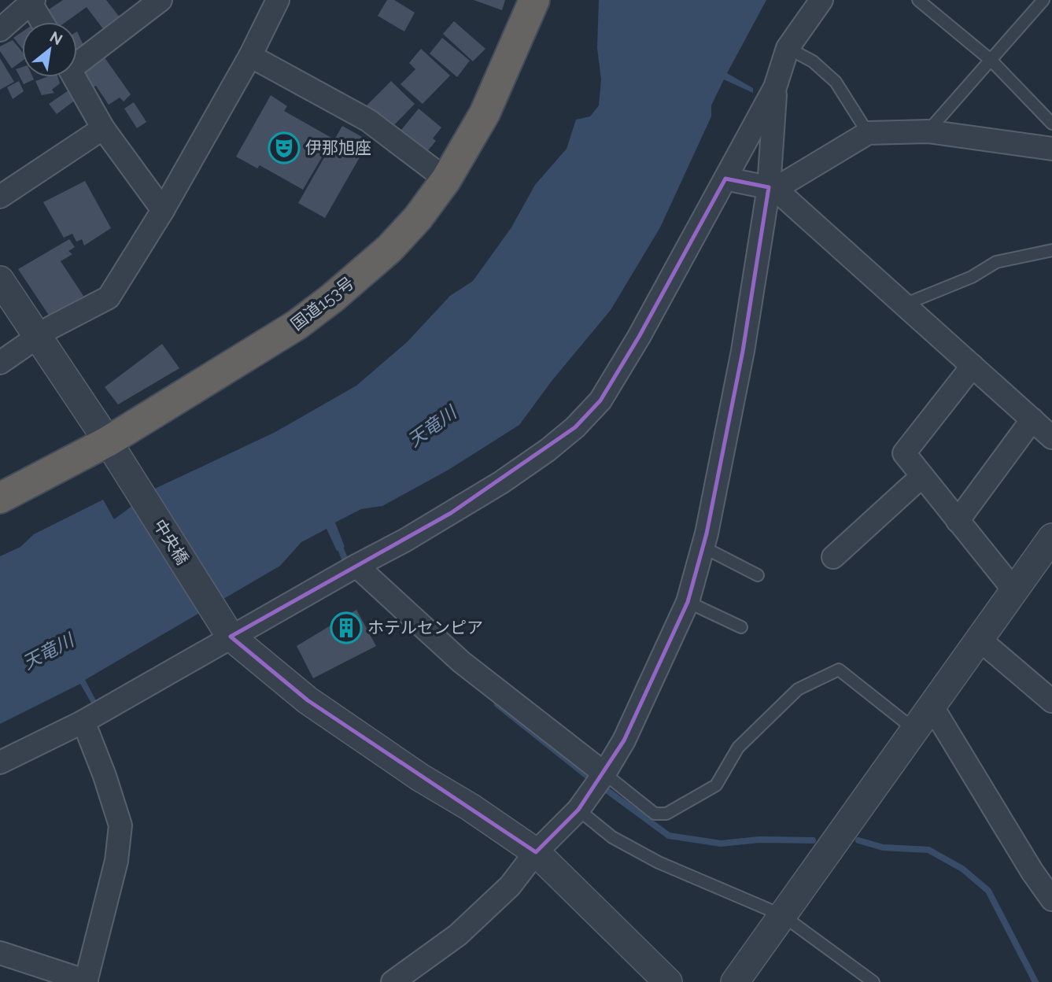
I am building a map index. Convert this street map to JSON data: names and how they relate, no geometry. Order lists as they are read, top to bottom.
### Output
{
  "streets": {
    "highway": ["国道153号"],
    "street": ["中央橋"]
  },
  "crossings": [
    ["国道153号", "中央橋"]
  ],
  "water": ["天竜川"],
  "places": {
    "theatre": ["伊那旭座"],
    "building": ["ホテルセンピア"]
  },
  "north": "top right"
}
